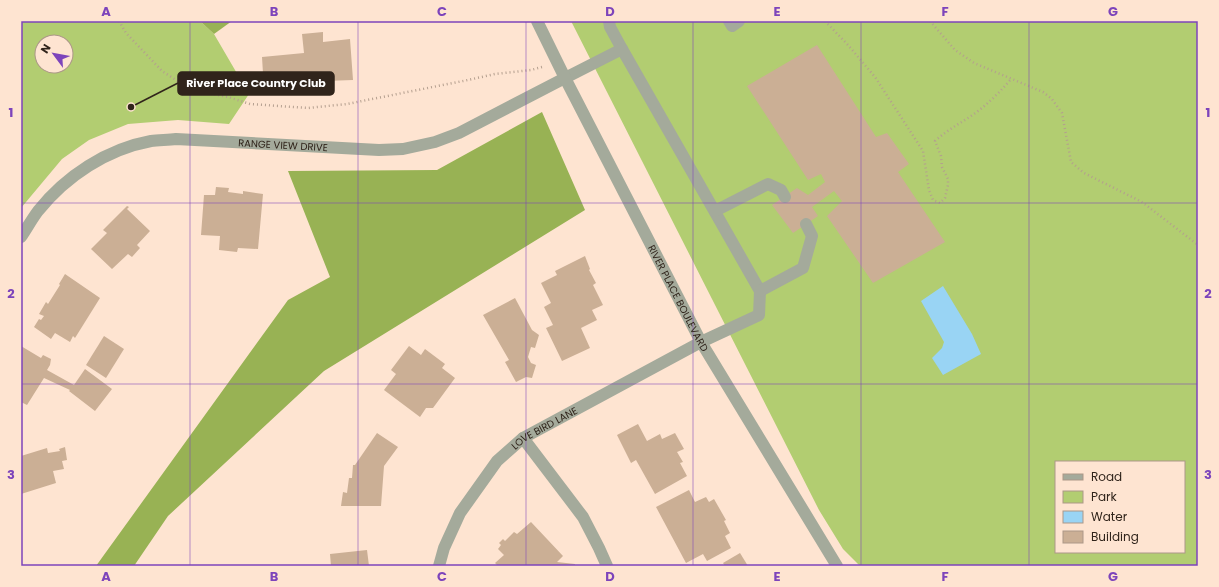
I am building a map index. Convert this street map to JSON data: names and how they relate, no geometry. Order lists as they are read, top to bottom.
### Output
{
  "streets": {
    "street": ["RANGE VIEW DRIVE", "RIVER PLACE BOULEVARD", "LOVE BIRD LANE"]
  },
  "crossings": [
    ["RANGE VIEW DRIVE", "RIVER PLACE BOULEVARD"],
    ["RIVER PLACE BOULEVARD", "LOVE BIRD LANE"]
  ],
  "places": ["River Place Country Club"],
  "legend": [
    "Road",
    "Park",
    "Water",
    "Building"
  ],
  "north": "top left",
  "grid": {
    "columns": [
      "A",
      "B",
      "C",
      "D",
      "E",
      "F",
      "G"
    ],
    "rows": ["1", "2", "3"]
  }
}
